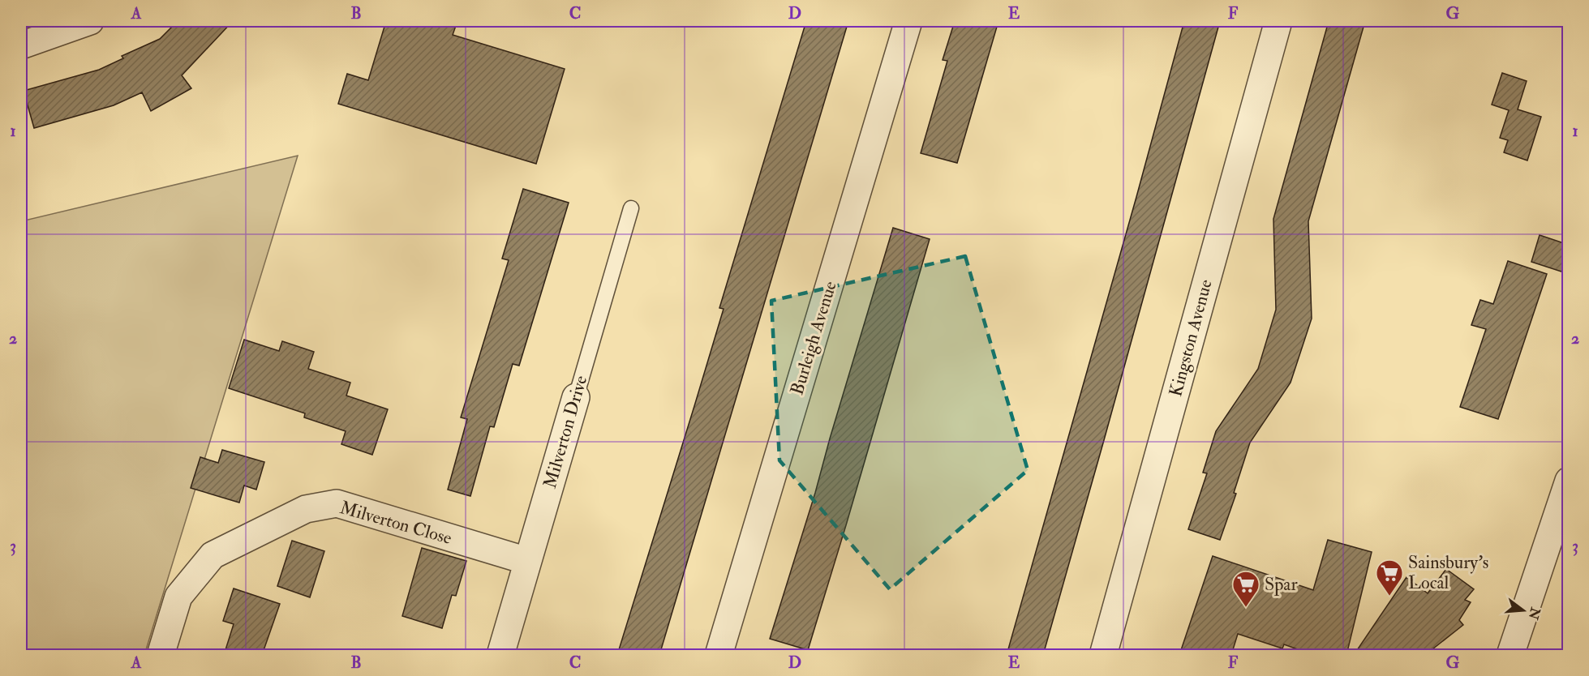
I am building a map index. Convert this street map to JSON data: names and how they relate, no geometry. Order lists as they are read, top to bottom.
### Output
{
  "streets": {
    "street": [
      "Burleigh Avenue",
      "Kingston Avenue",
      "Milverton Drive",
      "Milverton Close"
    ]
  },
  "crossings": [
    ["Milverton Drive", "Milverton Close"]
  ],
  "places": {
    "supermarket": ["Sainsbury's Local", "Spar"]
  },
  "north": "right",
  "grid": {
    "columns": [
      "A",
      "B",
      "C",
      "D",
      "E",
      "F",
      "G"
    ],
    "rows": ["1", "2", "3"]
  }
}
